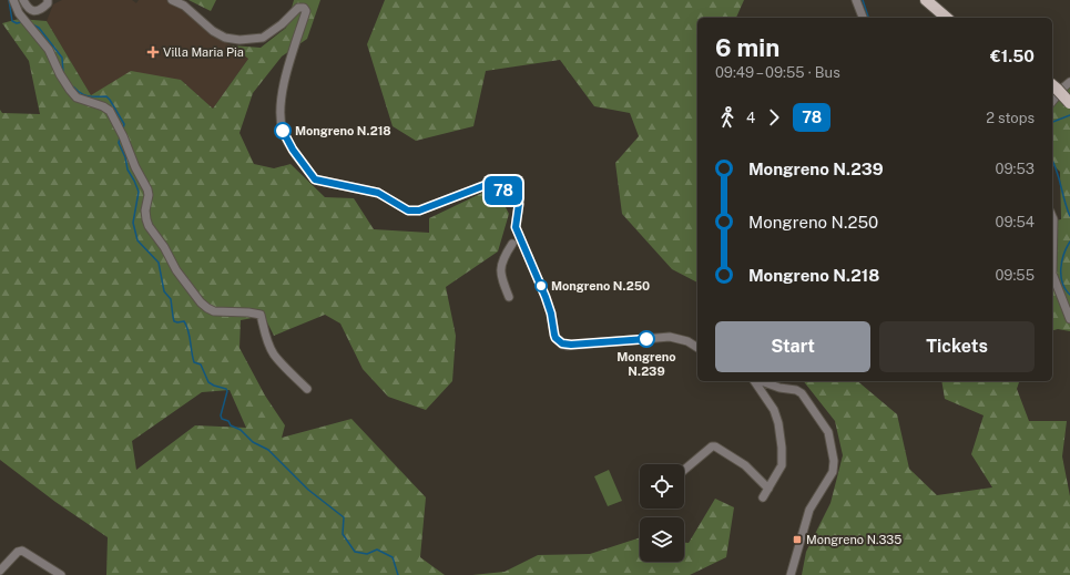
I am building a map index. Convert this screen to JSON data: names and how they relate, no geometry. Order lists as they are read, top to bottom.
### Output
{
  "places": {
    "health": ["Villa Maria Pia"],
    "other": ["Mongreno N.218", "Mongreno N.250", "Mongreno N.239"],
    "transit": ["Mongreno N.335"]
  },
  "lines": ["bus line 78"],
  "page": {
    "on_map": "78",
    "heading": ["6 min", "09:49 – 09:55 · Bus", "€1.50"],
    "legs": ["4", "78", "2 stops"],
    "list": [
      {
        "name": "Mongreno N.239",
        "value": "09:53"
      },
      {
        "name": "Mongreno N.250",
        "value": "09:54"
      },
      {
        "name": "Mongreno N.218",
        "value": "09:55"
      }
    ],
    "buttons": ["Start", "Tickets"]
  }
}
